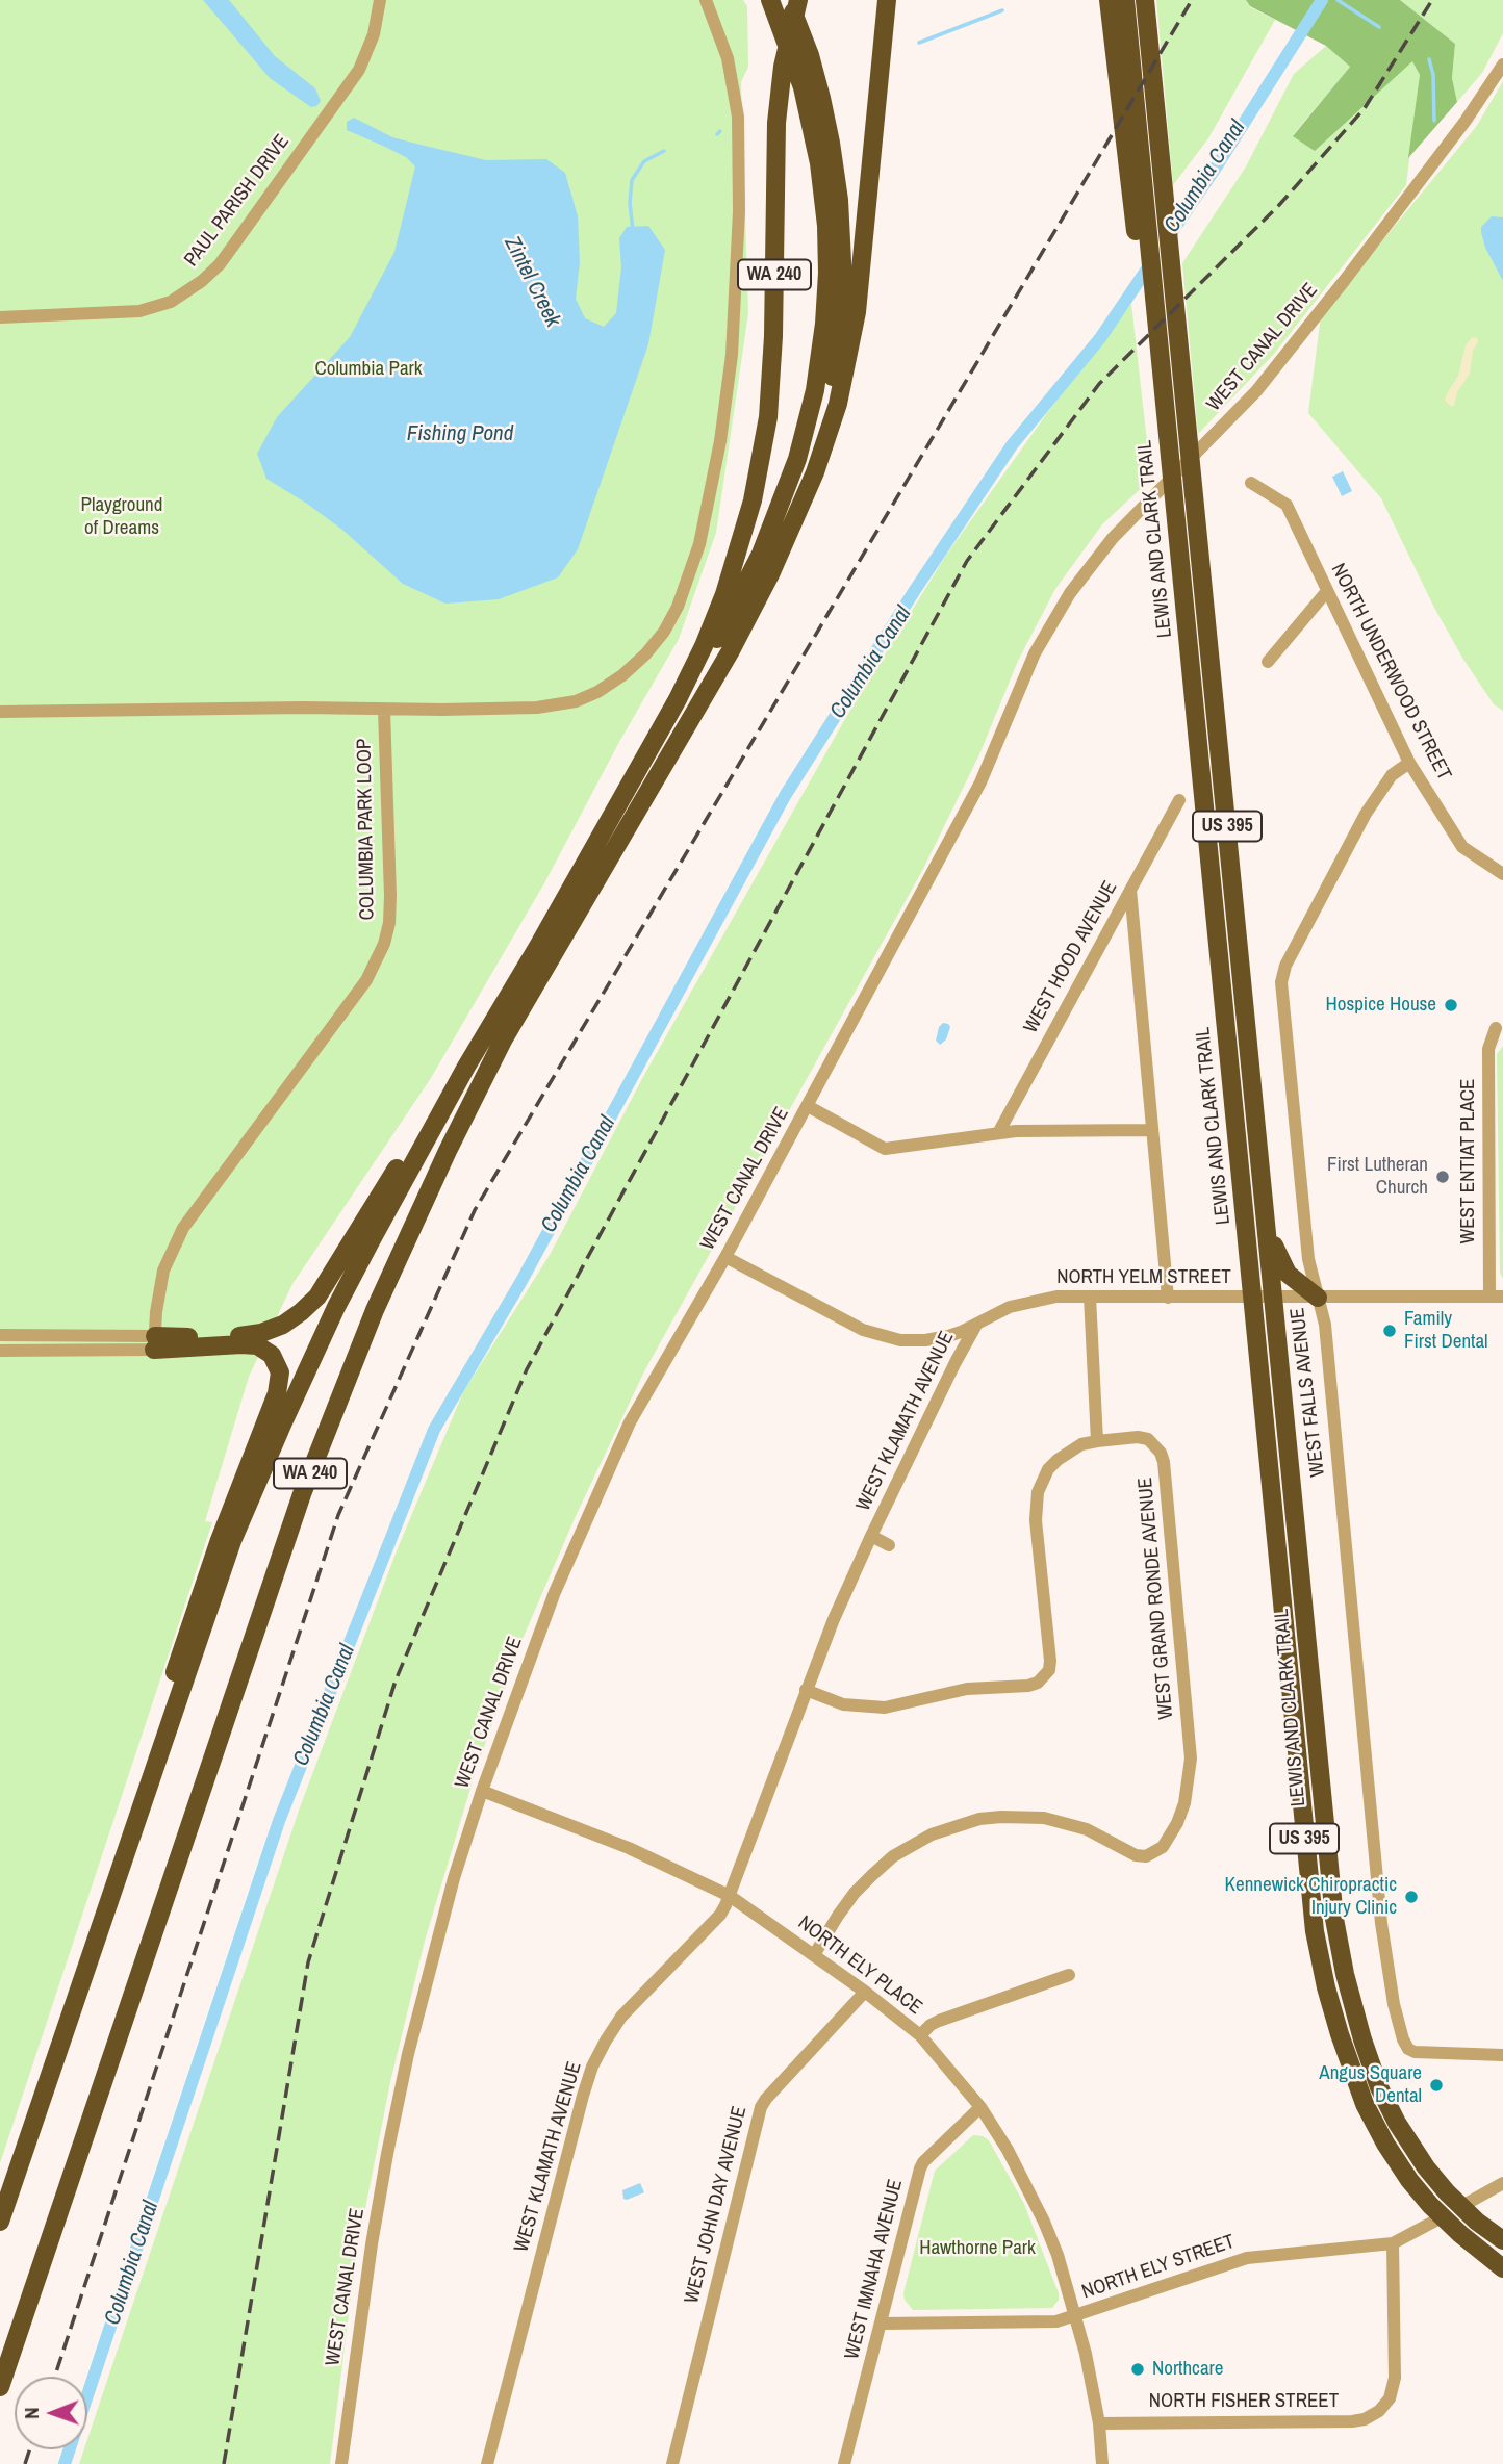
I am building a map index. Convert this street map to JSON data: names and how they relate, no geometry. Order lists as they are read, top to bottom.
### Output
{
  "streets": {
    "highway": ["WA 240", "LEWIS AND CLARK TRAIL", "US 395"],
    "street": [
      "PAUL PARISH DRIVE",
      "WEST CANAL DRIVE",
      "NORTH UNDERWOOD STREET",
      "COLUMBIA PARK LOOP",
      "WEST HOOD AVENUE",
      "WEST ENTIAT PLACE",
      "NORTH YELM STREET",
      "WEST FALLS AVENUE",
      "WEST KLAMATH AVENUE",
      "WEST GRAND RONDE AVENUE",
      "NORTH ELY PLACE",
      "WEST JOHN DAY AVENUE",
      "NORTH ELY STREET",
      "WEST IMNAHA AVENUE",
      "NORTH FISHER STREET"
    ]
  },
  "crossings": [
    ["WEST CANAL DRIVE", "NORTH YELM STREET"],
    ["WEST CANAL DRIVE", "NORTH ELY PLACE"],
    ["LEWIS AND CLARK TRAIL", "US 395"],
    ["LEWIS AND CLARK TRAIL", "NORTH YELM STREET"],
    ["LEWIS AND CLARK TRAIL", "NORTH ELY STREET"],
    ["NORTH UNDERWOOD STREET", "WEST FALLS AVENUE"],
    ["US 395", "NORTH ELY STREET"],
    ["WEST ENTIAT PLACE", "NORTH YELM STREET"],
    ["NORTH YELM STREET", "WEST FALLS AVENUE"],
    ["NORTH YELM STREET", "WEST KLAMATH AVENUE"],
    ["WEST KLAMATH AVENUE", "NORTH ELY PLACE"],
    ["WEST GRAND RONDE AVENUE", "NORTH ELY PLACE"],
    ["NORTH ELY PLACE", "WEST JOHN DAY AVENUE"],
    ["NORTH ELY PLACE", "NORTH ELY STREET"],
    ["NORTH ELY PLACE", "WEST IMNAHA AVENUE"],
    ["NORTH ELY STREET", "WEST IMNAHA AVENUE"],
    ["NORTH ELY STREET", "NORTH FISHER STREET"]
  ],
  "water": ["Columbia Canal", "Zintel Creek", "Fishing Pond"],
  "parks": ["Columbia Park", "Playground of Dreams", "Hawthorne Park"],
  "places": [
    "Hospice House",
    "First Lutheran Church",
    "Family First Dental",
    "Kennewick Chiropractic Injury Clinic",
    "Angus Square Dental",
    "Northcare"
  ],
  "north": "left"
}
